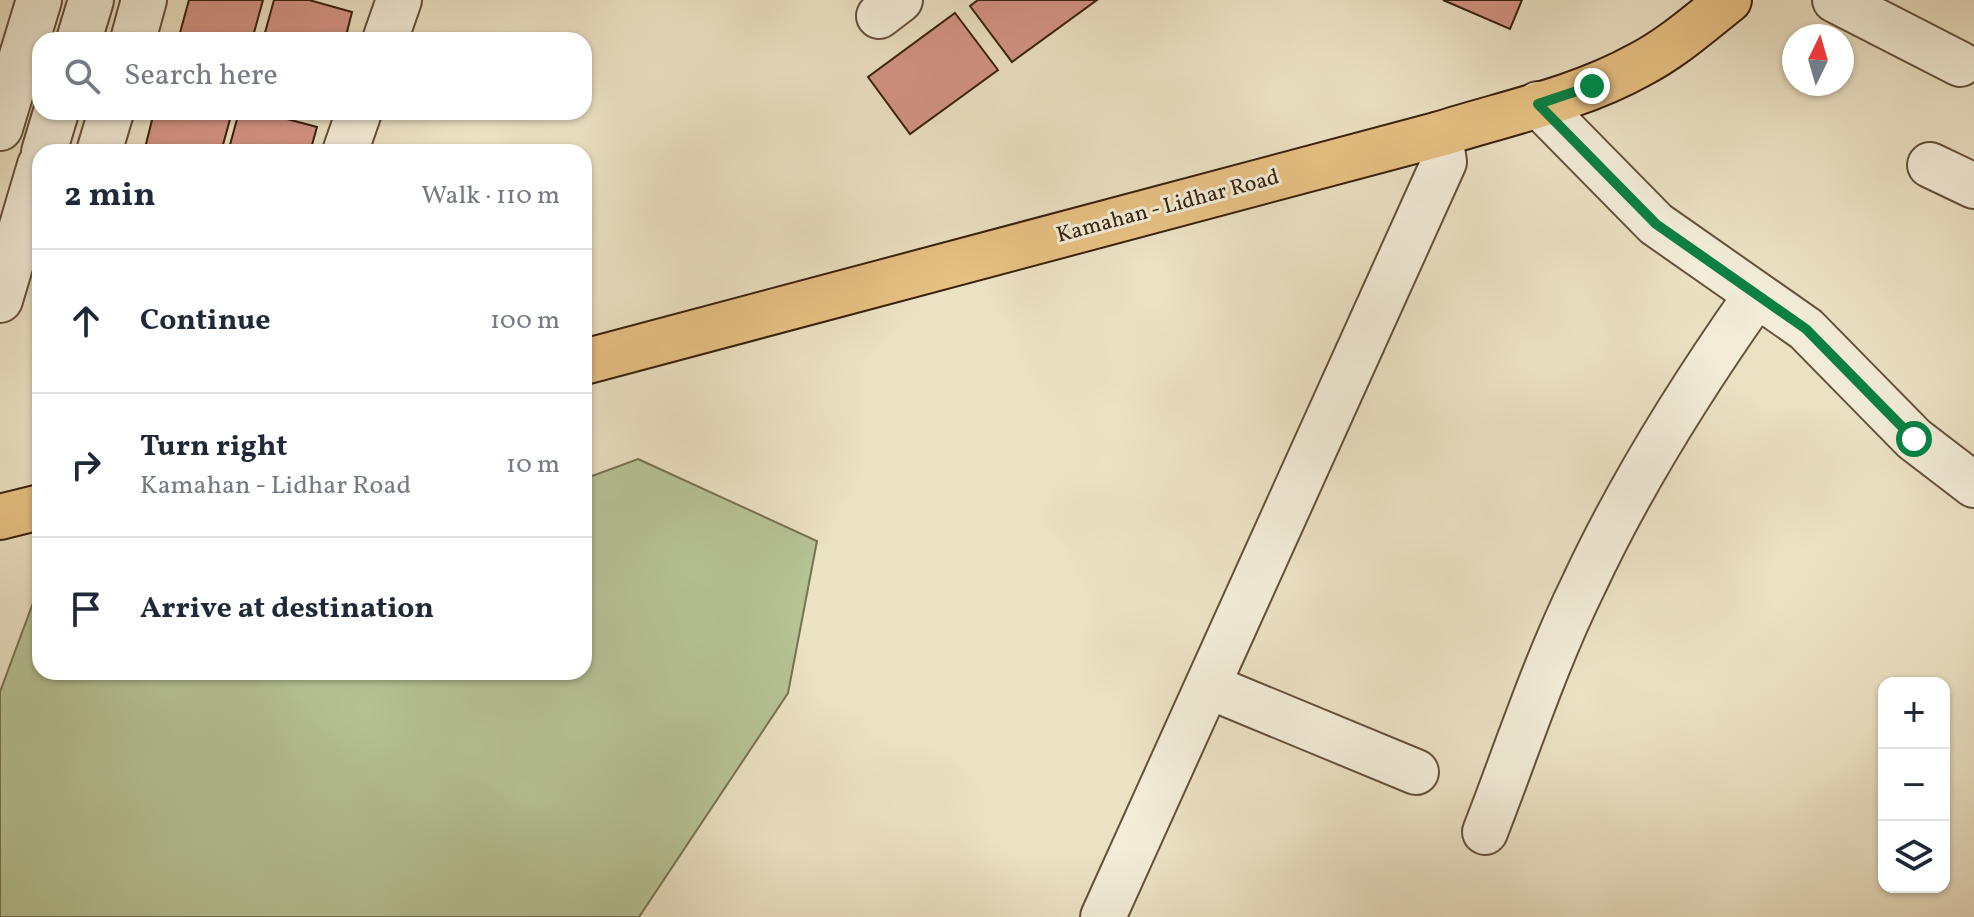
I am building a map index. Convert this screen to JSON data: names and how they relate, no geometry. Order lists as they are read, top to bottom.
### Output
{
  "streets": {
    "main road": ["Kamahan - Lidhar Road"]
  },
  "north": "top",
  "page": {
    "search": "Search here",
    "heading": ["2 min", "Walk · 110 m"],
    "list": [
      ["Continue", "100 m"],
      ["Turn right", "Kamahan - Lidhar Road", "10 m"],
      "Arrive at destination"
    ],
    "map_buttons": ["+", "−"]
  }
}
